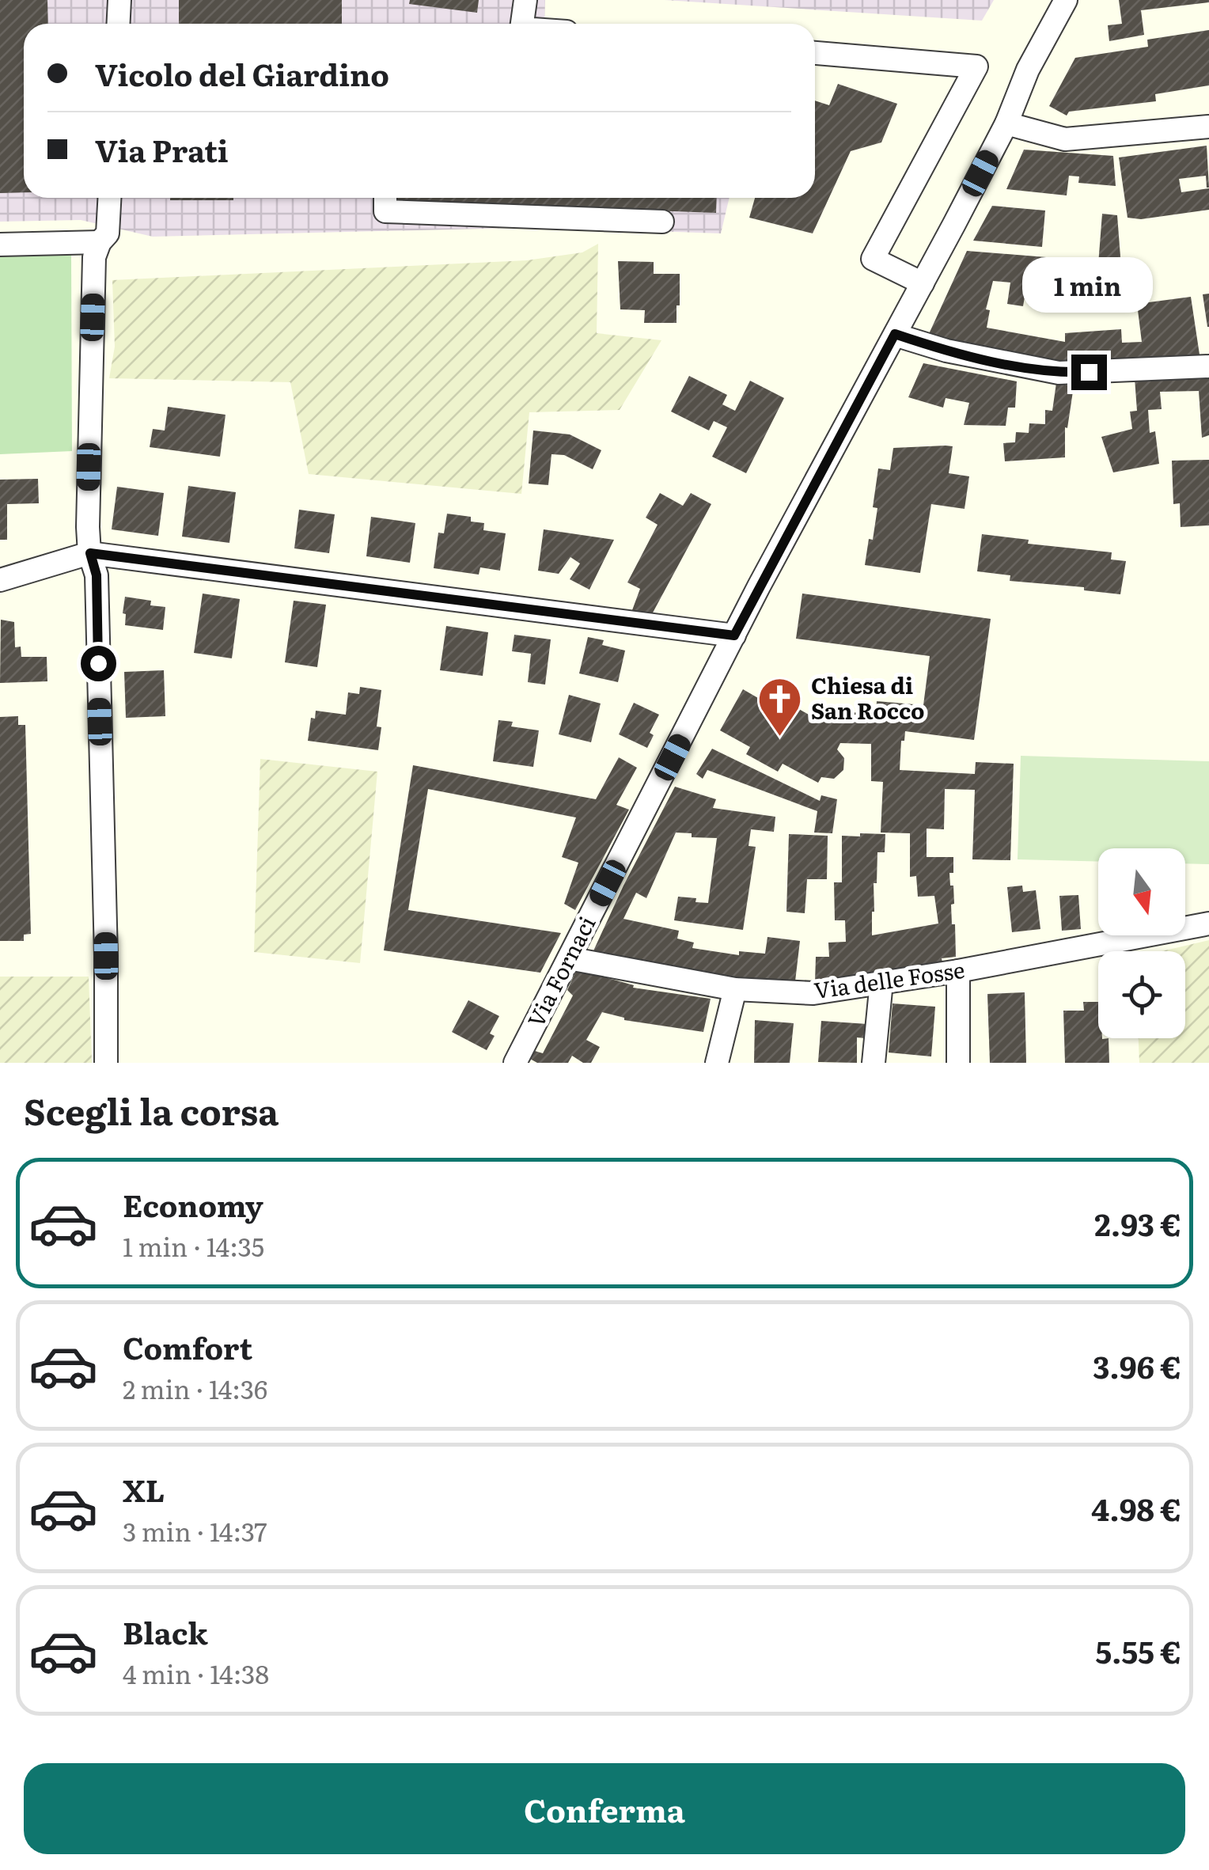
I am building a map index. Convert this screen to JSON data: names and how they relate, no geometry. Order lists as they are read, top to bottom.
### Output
{
  "streets": {
    "street": ["Via Fornaci", "Via delle Fosse"]
  },
  "crossings": [
    ["Via Fornaci", "Via delle Fosse"]
  ],
  "places": {
    "church": ["Chiesa di San Rocco"]
  },
  "north": "bottom",
  "page": {
    "banner": ["Vicolo del Giardino", "Via Prati"],
    "bubble": "1 min",
    "heading": "Scegli la corsa",
    "list": [
      {
        "name": "Economy",
        "note": "1 min · 14:35",
        "value": "2.93 €"
      },
      {
        "name": "Comfort",
        "note": "2 min · 14:36",
        "value": "3.96 €"
      },
      {
        "name": "XL",
        "note": "3 min · 14:37",
        "value": "4.98 €"
      },
      {
        "name": "Black",
        "note": "4 min · 14:38",
        "value": "5.55 €"
      }
    ],
    "buttons": "Conferma"
  }
}
